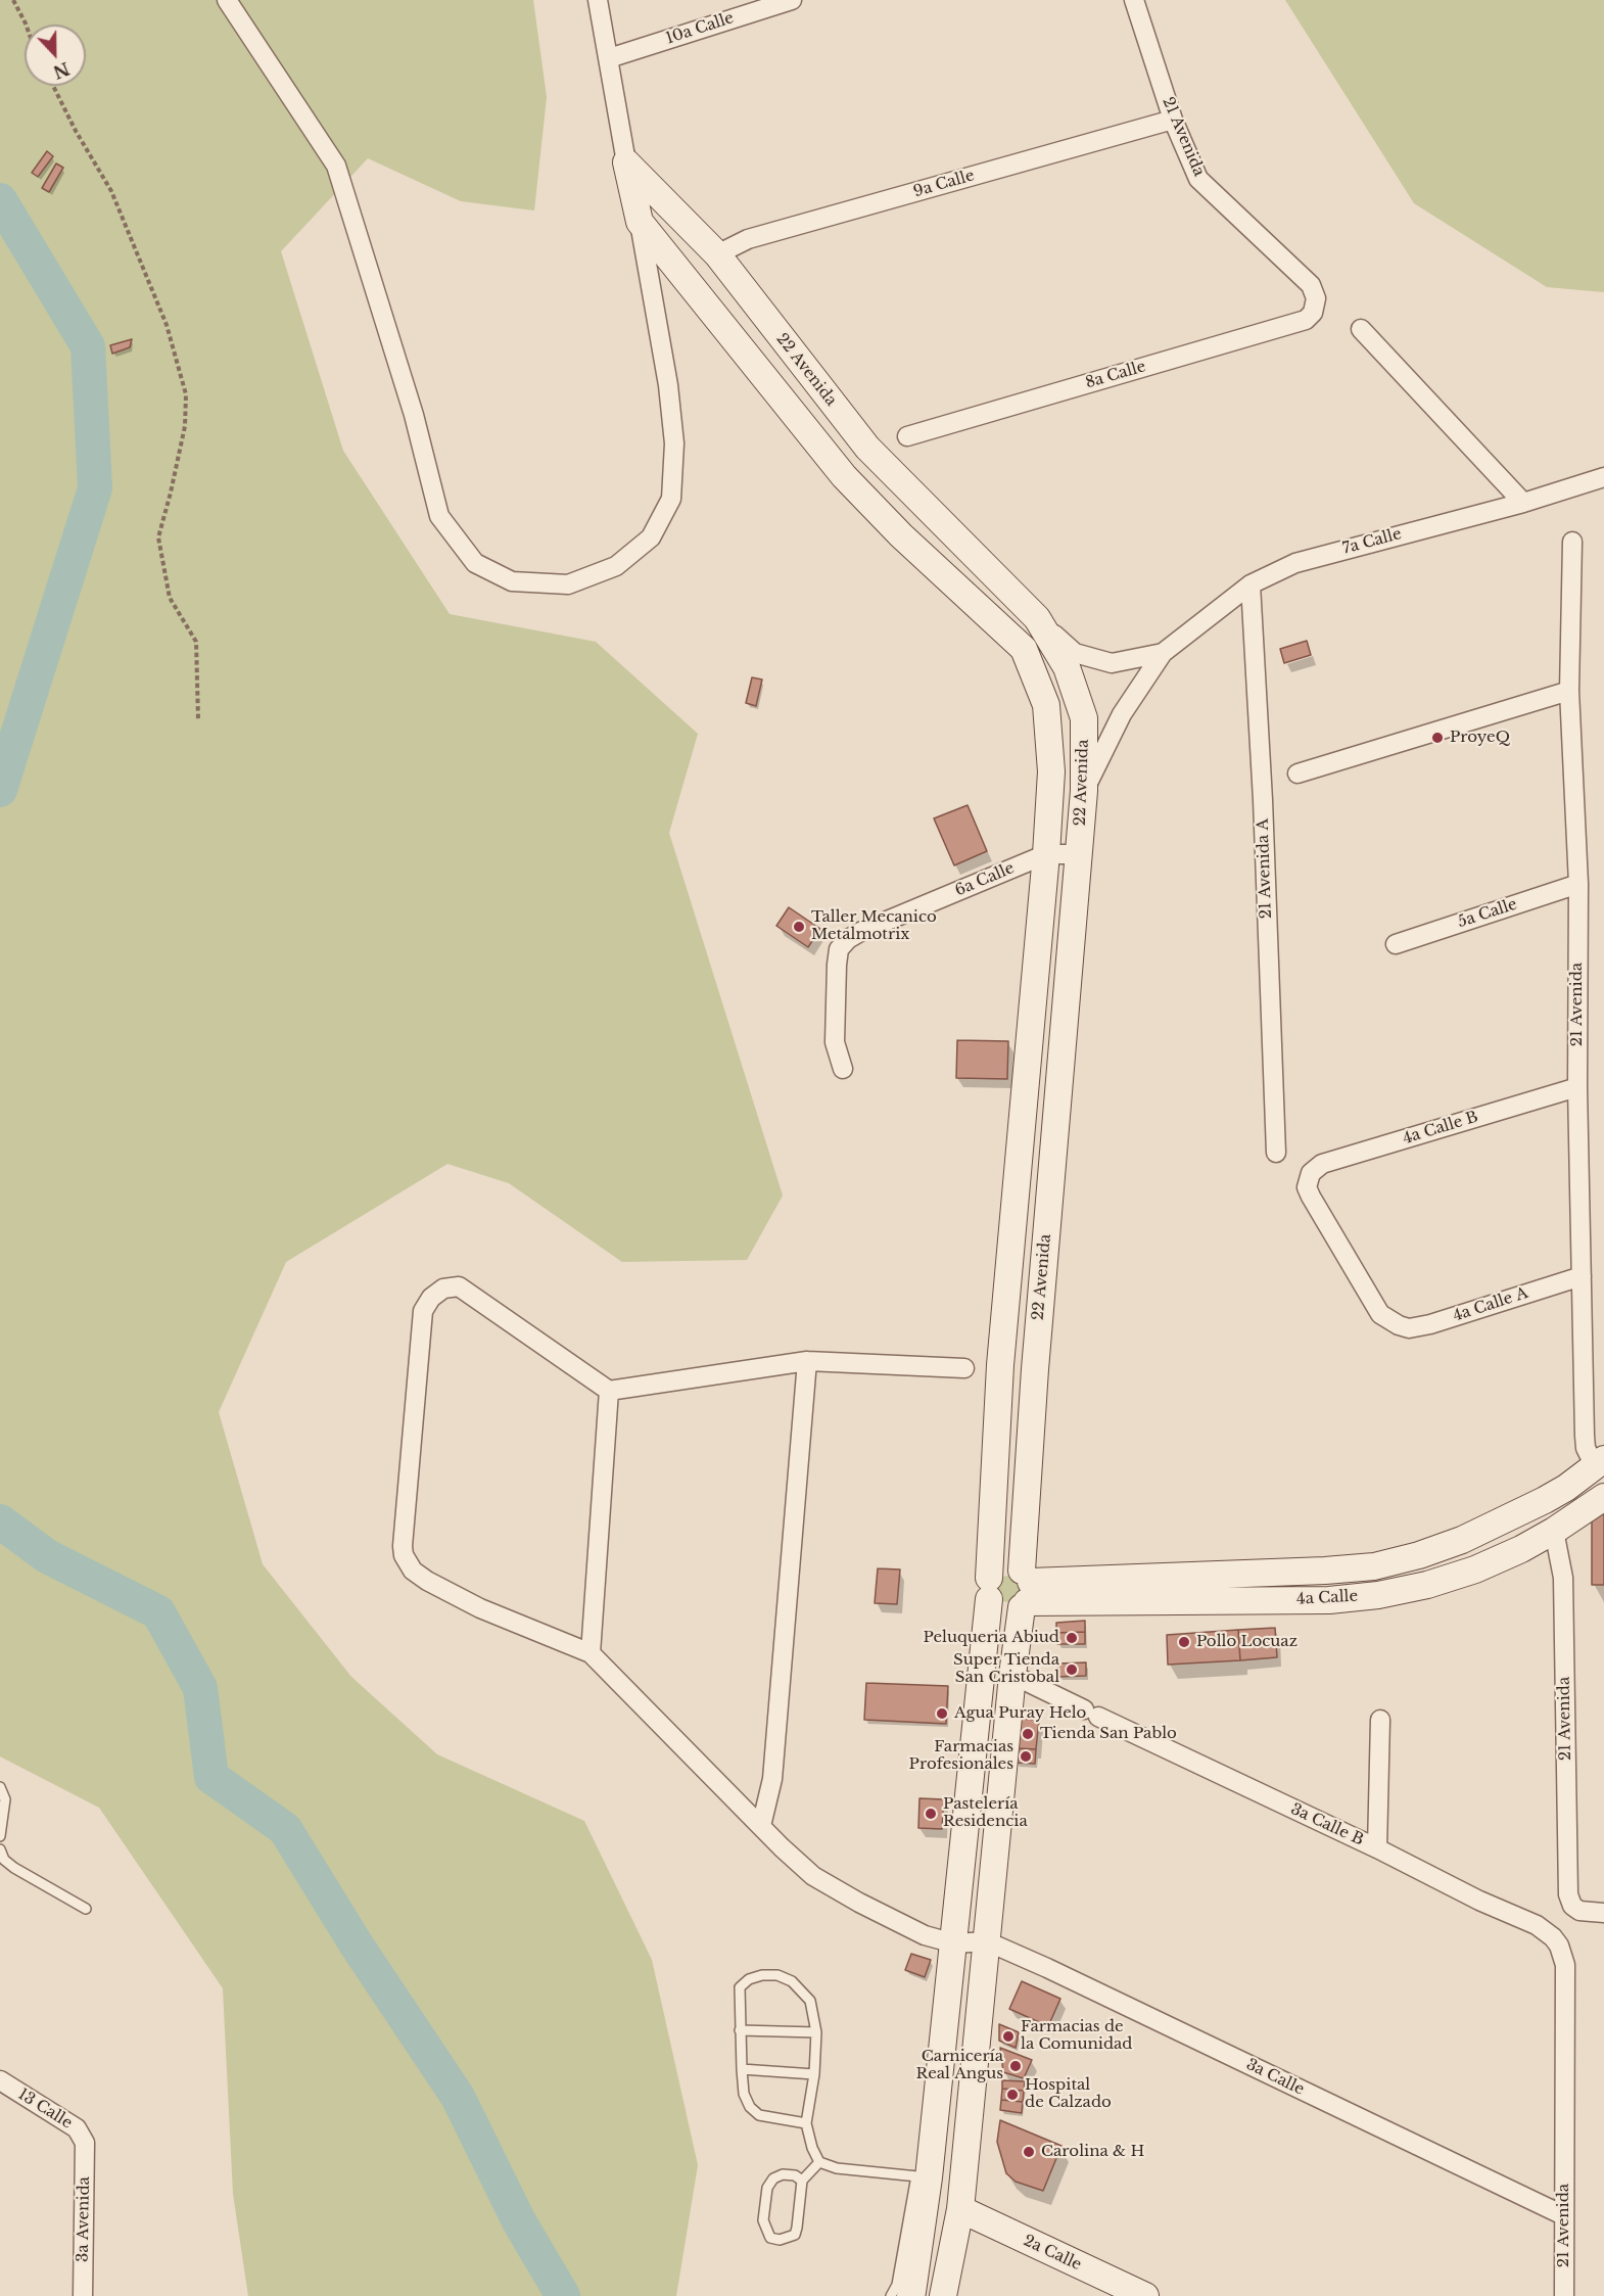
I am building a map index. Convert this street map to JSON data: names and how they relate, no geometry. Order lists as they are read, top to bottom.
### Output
{
  "streets": {
    "street": [
      "10a Calle",
      "21 Avenida",
      "9a Calle",
      "22 Avenida",
      "8a Calle",
      "7a Calle",
      "21 Avenida A",
      "6a Calle",
      "5a Calle",
      "4a Calle B",
      "4a Calle A",
      "4a Calle",
      "3a Calle B",
      "3a Calle",
      "13 Calle",
      "3a Avenida",
      "2a Calle"
    ]
  },
  "crossings": [
    ["21 Avenida", "9a Calle"],
    ["21 Avenida", "8a Calle"],
    ["21 Avenida", "5a Calle"],
    ["21 Avenida", "4a Calle B"],
    ["21 Avenida", "4a Calle A"],
    ["21 Avenida", "4a Calle"],
    ["21 Avenida", "3a Calle B"],
    ["21 Avenida", "3a Calle"],
    ["9a Calle", "22 Avenida"],
    ["22 Avenida", "7a Calle"],
    ["22 Avenida", "6a Calle"],
    ["22 Avenida", "4a Calle"],
    ["22 Avenida", "3a Calle B"],
    ["22 Avenida", "3a Calle"],
    ["22 Avenida", "2a Calle"],
    ["7a Calle", "21 Avenida A"],
    ["4a Calle B", "4a Calle A"],
    ["13 Calle", "3a Avenida"]
  ],
  "places": [
    "ProyeQ",
    "Taller Mecanico Metalmotrix",
    "Peluqueria Abiud",
    "Pollo Locuaz",
    "Super Tienda San Cristobal",
    "Agua Puray Helo",
    "Tienda San Pablo",
    "Farmacias Profesionales",
    "Pastelería Residencia",
    "Farmacias de la Comunidad",
    "Carnicería Real Angus",
    "Hospital de Calzado",
    "Carolina & H"
  ],
  "north": "bottom"
}
